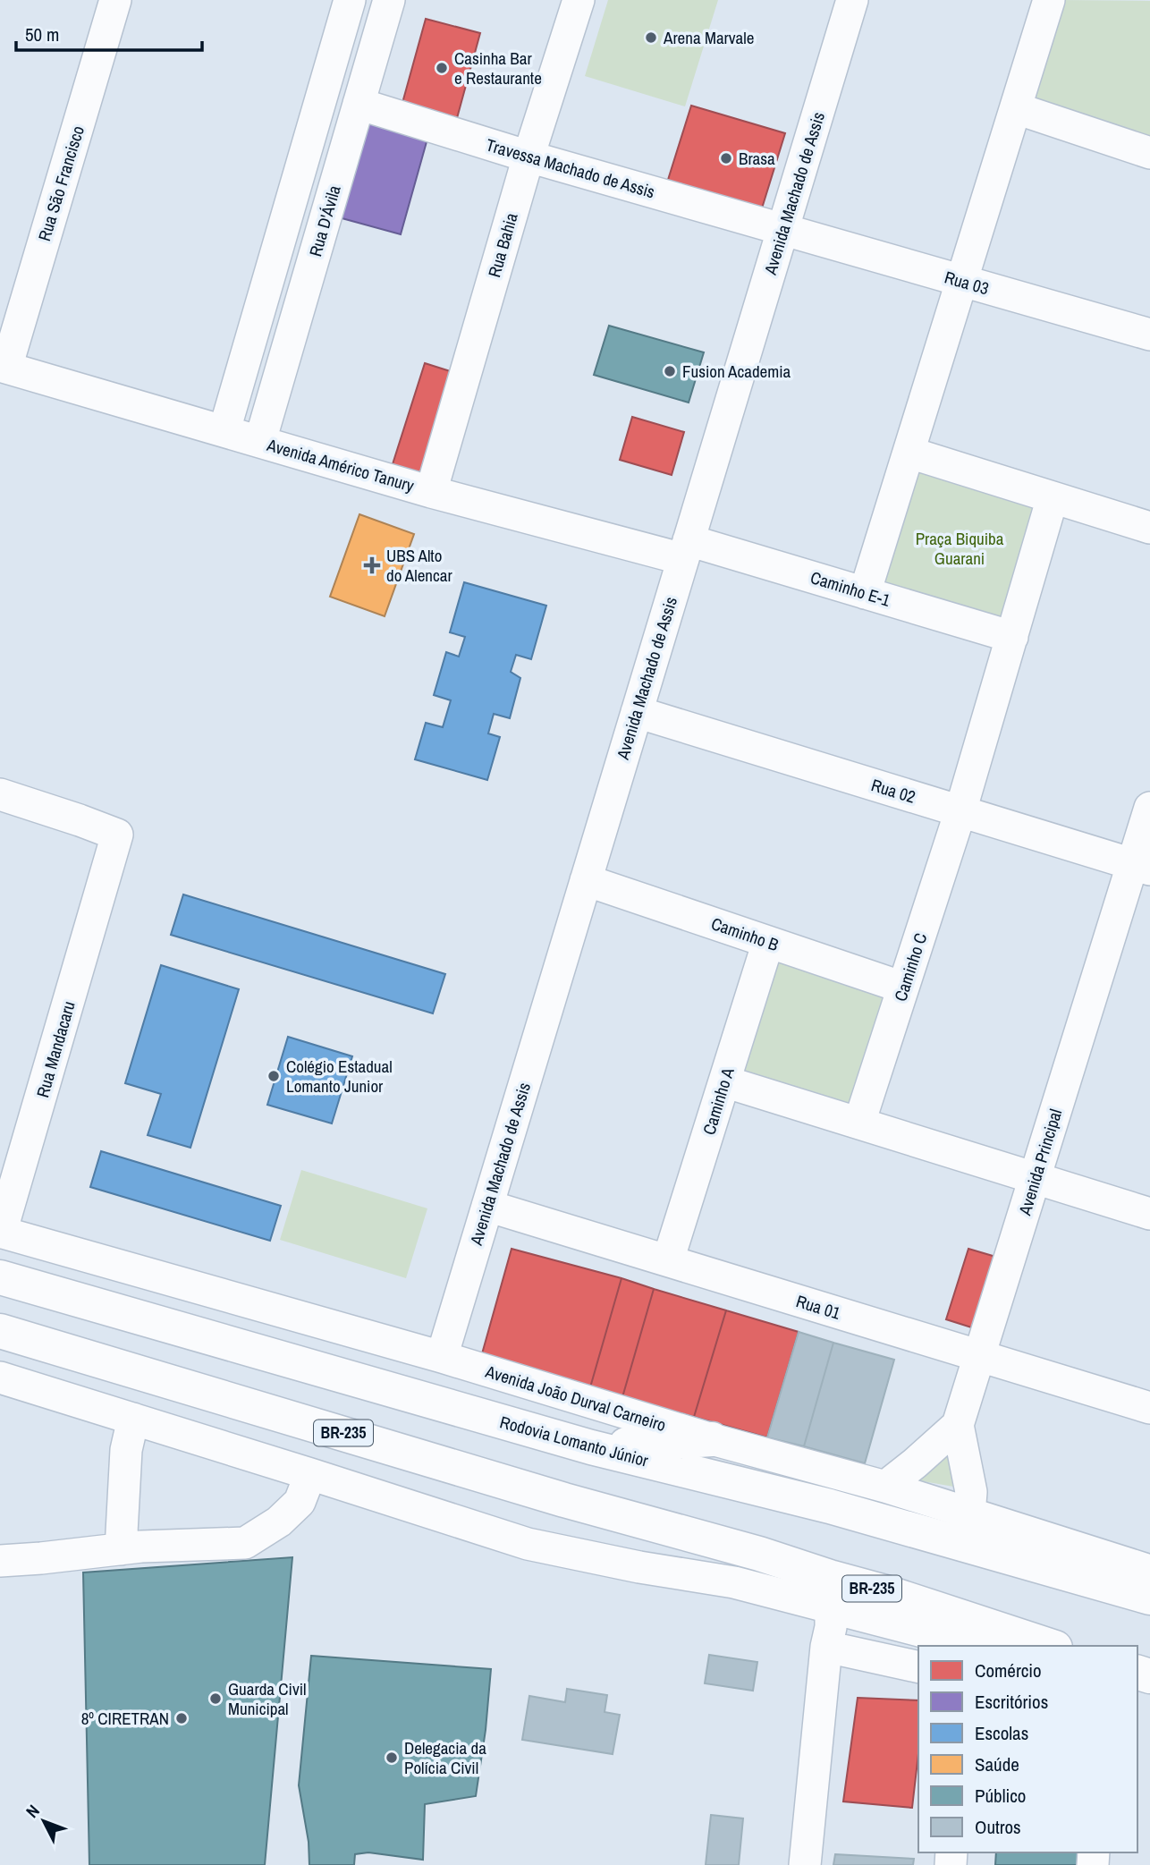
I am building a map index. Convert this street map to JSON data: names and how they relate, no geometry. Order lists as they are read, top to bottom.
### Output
{
  "streets": {
    "highway": ["BR-235", "Rodovia Lomanto Júnior"],
    "street": [
      "Travessa Machado de Assis",
      "Rua São Francisco",
      "Avenida Machado de Assis",
      "Rua D'Ávila",
      "Rua Bahia",
      "Rua 03",
      "Avenida Américo Tanury",
      "Caminho E-1",
      "Rua 02",
      "Caminho B",
      "Caminho C",
      "Rua Mandacaru",
      "Caminho A",
      "Avenida Principal",
      "Rua 01",
      "Avenida João Durval Carneiro"
    ]
  },
  "crossings": [
    ["Travessa Machado de Assis", "Avenida Machado de Assis"],
    ["Travessa Machado de Assis", "Rua D'Ávila"],
    ["Travessa Machado de Assis", "Rua Bahia"],
    ["Travessa Machado de Assis", "Rua 03"],
    ["Rua São Francisco", "Avenida Américo Tanury"],
    ["Avenida Machado de Assis", "Rua 03"],
    ["Avenida Machado de Assis", "Avenida Américo Tanury"],
    ["Avenida Machado de Assis", "Caminho E-1"],
    ["Avenida Machado de Assis", "Rua 02"],
    ["Avenida Machado de Assis", "Caminho B"],
    ["Avenida Machado de Assis", "Rua 01"],
    ["Avenida Machado de Assis", "Avenida João Durval Carneiro"],
    ["Rua D'Ávila", "Avenida Américo Tanury"],
    ["Rua Bahia", "Avenida Américo Tanury"],
    ["Avenida Américo Tanury", "Caminho E-1"],
    ["Caminho E-1", "Caminho C"],
    ["Rua 02", "Caminho C"],
    ["Rua 02", "Avenida Principal"],
    ["Caminho B", "Caminho C"],
    ["Caminho B", "Caminho A"],
    ["Rua Mandacaru", "Avenida João Durval Carneiro"],
    ["Caminho A", "Rua 01"],
    ["Avenida Principal", "Rua 01"]
  ],
  "parks": ["Praça Biquiba Guarani"],
  "places": {
    "other": [
      "Arena Marvale",
      "Casinha Bar e Restaurante",
      "Brasa",
      "Fusion Academia",
      "Colégio Estadual Lomanto Junior",
      "Guarda Civil Municipal",
      "8º CIRETRAN",
      "Delegacia da Polícia Civil"
    ],
    "health": ["UBS Alto do Alencar"]
  },
  "legend": [
    "Comércio",
    "Escritórios",
    "Escolas",
    "Saúde",
    "Público",
    "Outros"
  ],
  "scale_bar": "50 m",
  "north": "top left"
}
